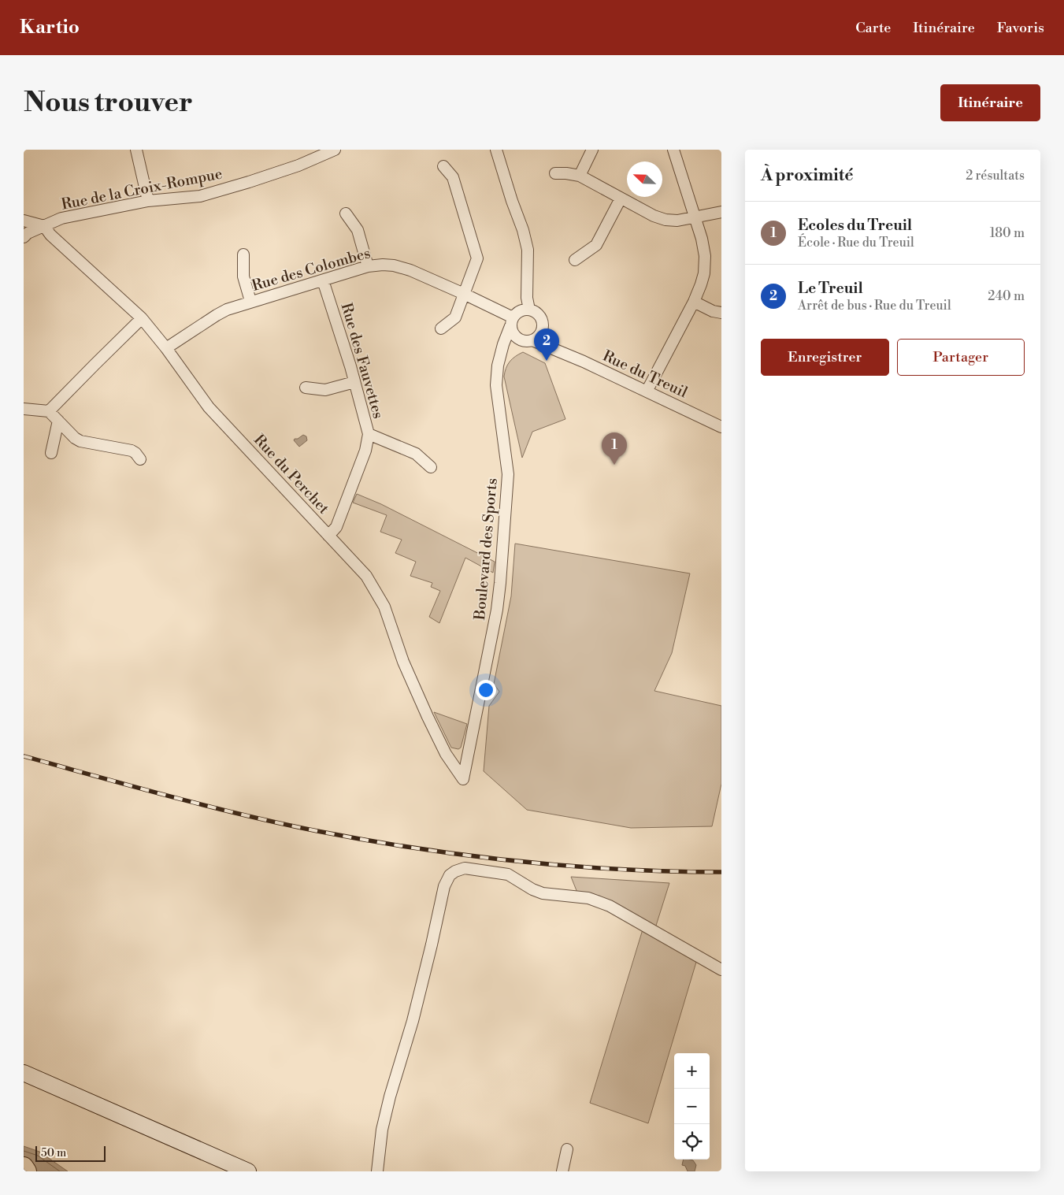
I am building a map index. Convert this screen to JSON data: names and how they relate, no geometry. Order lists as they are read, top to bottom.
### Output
{
  "streets": {
    "street": [
      "Rue de la Croix-Rompue",
      "Rue des Colombes",
      "Rue des Fauvettes",
      "Rue du Treuil",
      "Rue du Perchet",
      "Boulevard des Sports"
    ]
  },
  "crossings": [
    ["Rue de la Croix-Rompue", "Rue du Perchet"],
    ["Rue des Colombes", "Rue des Fauvettes"],
    ["Rue des Colombes", "Rue du Treuil"],
    ["Rue des Colombes", "Rue du Perchet"],
    ["Rue des Colombes", "Boulevard des Sports"],
    ["Rue des Fauvettes", "Rue du Perchet"],
    ["Rue du Treuil", "Boulevard des Sports"],
    ["Rue du Perchet", "Boulevard des Sports"]
  ],
  "scale_bar": "50 m",
  "north": "top left",
  "page": {
    "header": "Kartio",
    "nav": ["Carte", "Itinéraire", "Favoris"],
    "buttons": [
      "Itinéraire",
      ["Enregistrer", "Partager"]
    ],
    "title": "Nous trouver",
    "heading": ["À proximité", "2 résultats"],
    "list": [
      {
        "mark": "1",
        "name": "Ecoles du Treuil",
        "note": "École · Rue du Treuil",
        "value": "180 m"
      },
      {
        "mark": "2",
        "name": "Le Treuil",
        "note": "Arrêt de bus · Rue du Treuil",
        "value": "240 m"
      }
    ],
    "pins": ["2", "1"],
    "map_buttons": ["+", "−"],
    "scale": "50 m"
  }
}
